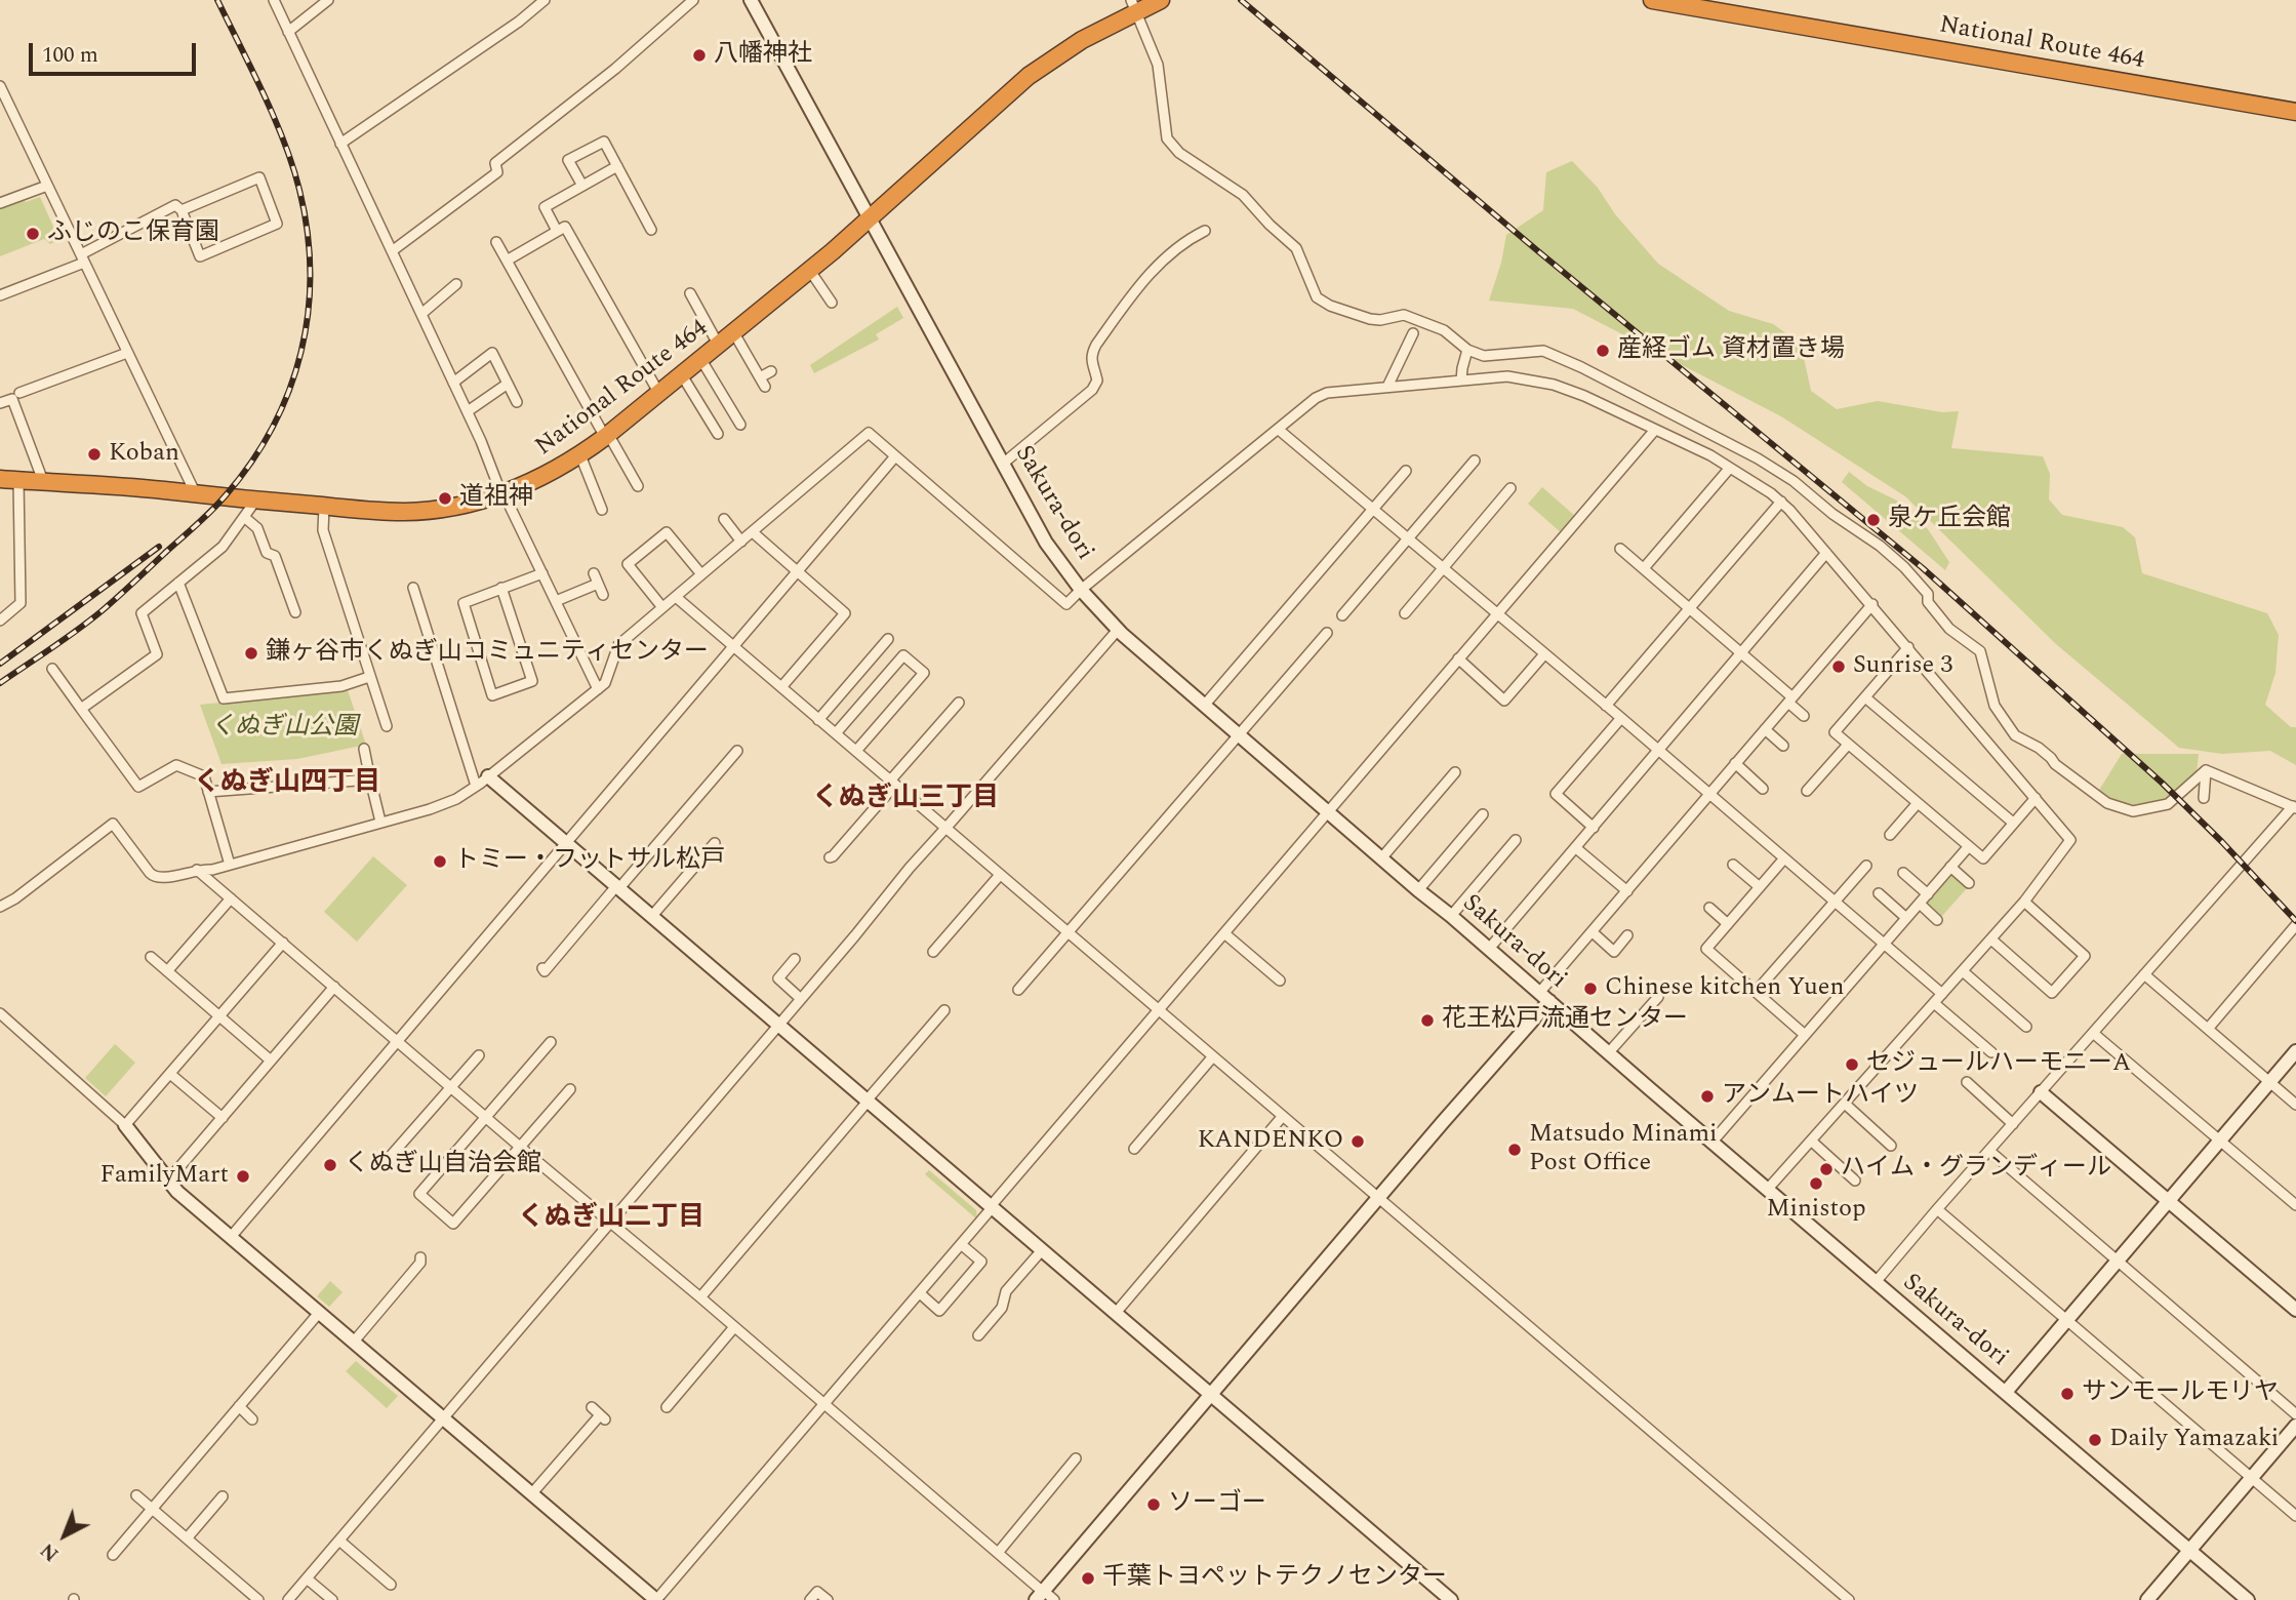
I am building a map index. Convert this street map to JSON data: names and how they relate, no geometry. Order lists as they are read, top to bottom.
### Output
{
  "streets": {
    "highway": ["National Route 464"],
    "street": ["Sakura-dori"]
  },
  "crossings": [
    ["National Route 464", "Sakura-dori"]
  ],
  "districts": ["くぬぎ山四丁目", "くぬぎ山三丁目", "くぬぎ山二丁目"],
  "parks": ["くぬぎ山公園"],
  "places": [
    "八幡神社",
    "ふじのこ保育園",
    "産経ゴム 資材置き場",
    "Koban",
    "道祖神",
    "泉ケ丘会館",
    "鎌ヶ谷市くぬぎ山コミュニティセンター",
    "Sunrise 3",
    "トミー・フットサル松戸",
    "Chinese kitchen Yuen",
    "花王松戸流通センター",
    "セジュールハーモニーA",
    "アンムートハイツ",
    "KANDENKO",
    "Matsudo Minami Post Office",
    "くぬぎ山自治会館",
    "ハイム・グランディール",
    "FamilyMart",
    "Ministop",
    "サンモールモリヤ",
    "Daily Yamazaki",
    "ソーゴー",
    "千葉トヨペットテクノセンター"
  ],
  "scale_bar": "100 m",
  "north": "bottom left"
}
